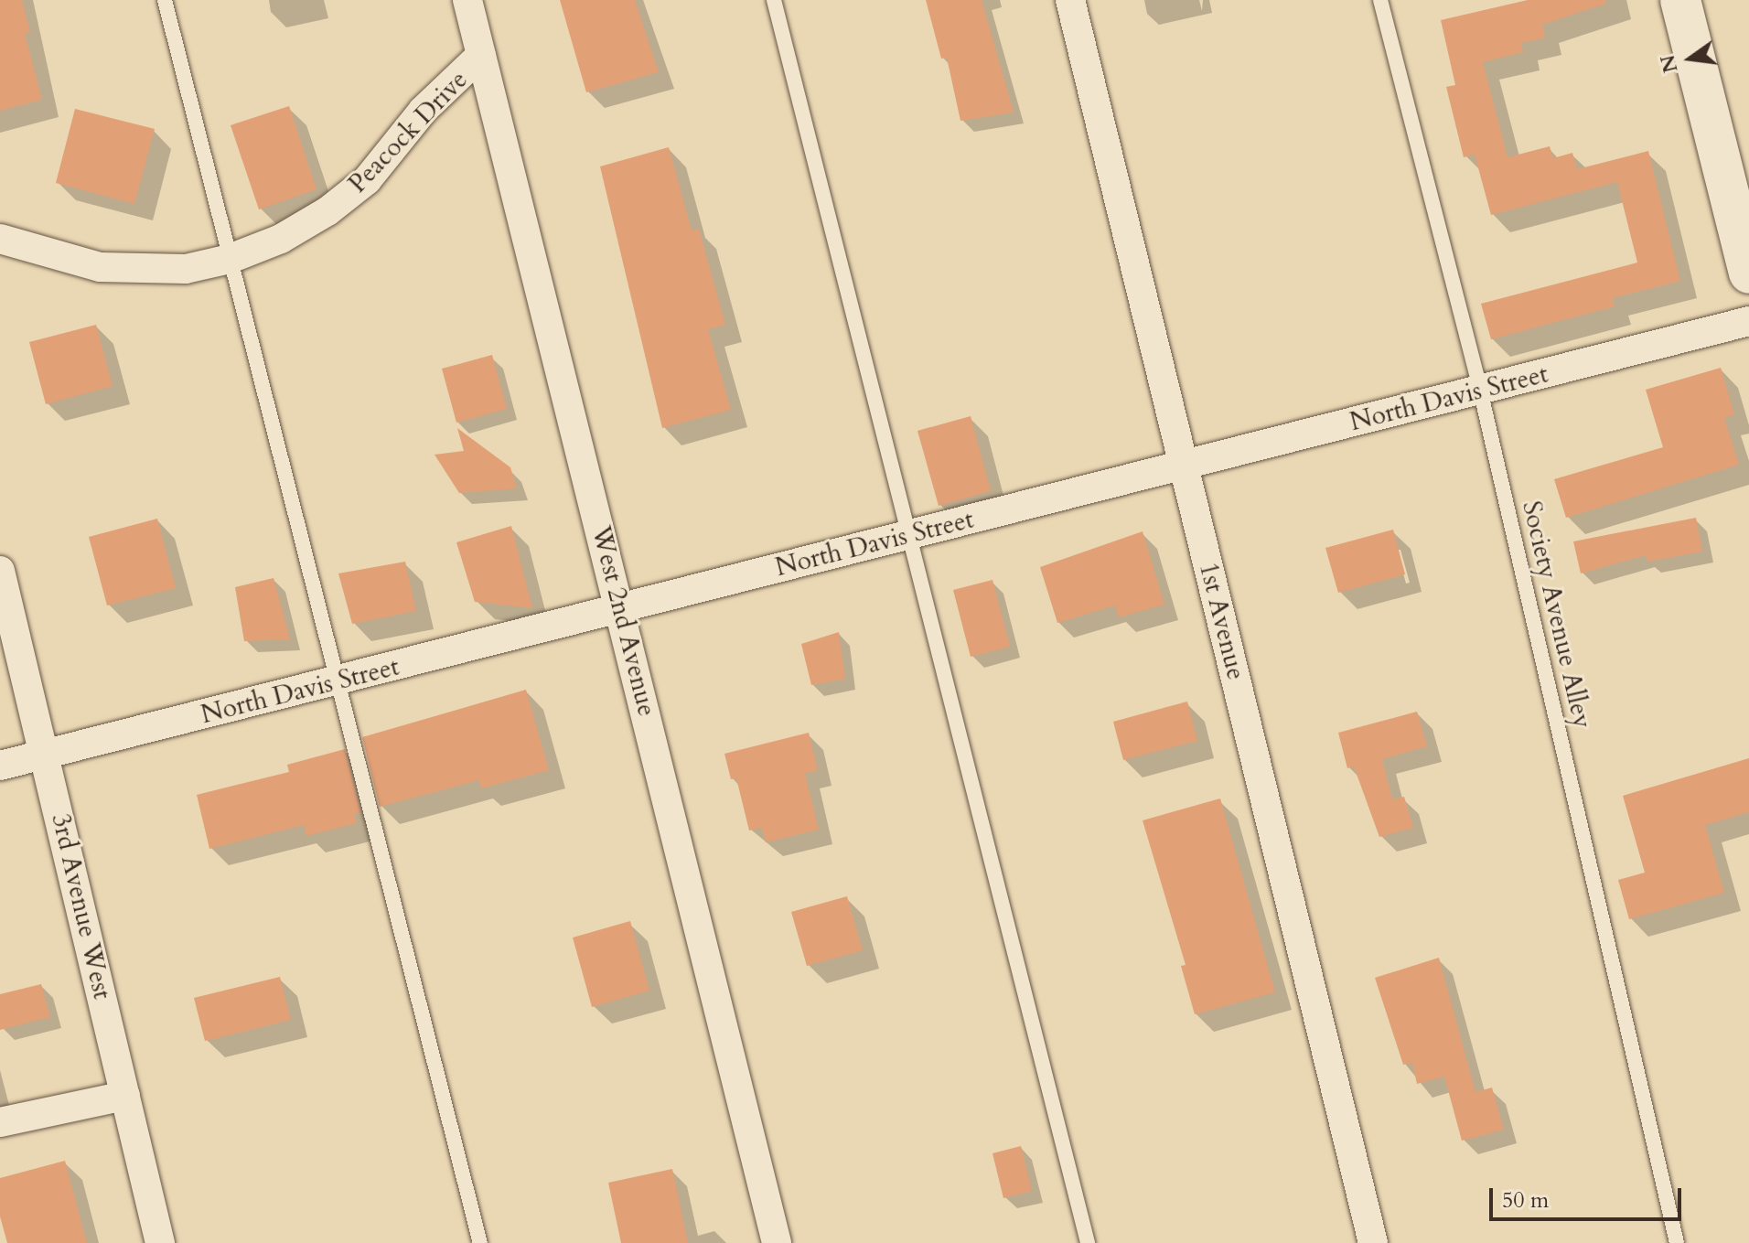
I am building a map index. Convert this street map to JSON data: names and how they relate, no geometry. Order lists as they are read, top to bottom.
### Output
{
  "streets": {
    "street": [
      "Peacock Drive",
      "North Davis Street",
      "West 2nd Avenue",
      "1st Avenue",
      "3rd Avenue West"
    ],
    "lane": ["Society Avenue Alley"]
  },
  "crossings": [
    ["Peacock Drive", "West 2nd Avenue"],
    ["North Davis Street", "Society Avenue Alley"],
    ["North Davis Street", "West 2nd Avenue"],
    ["North Davis Street", "1st Avenue"],
    ["North Davis Street", "3rd Avenue West"]
  ],
  "scale_bar": "50 m",
  "north": "left"
}
